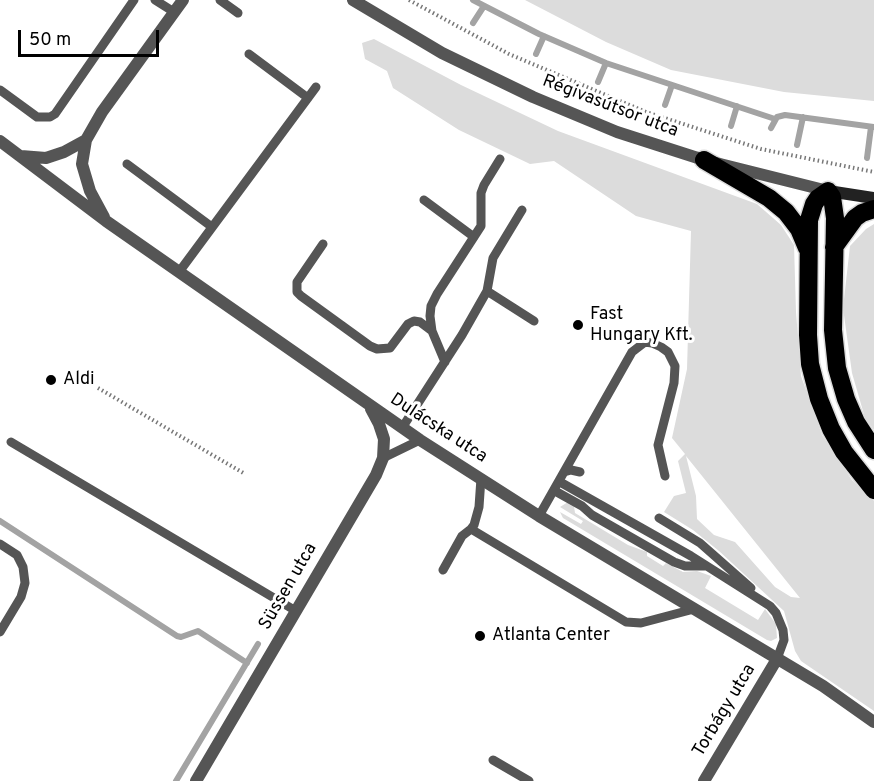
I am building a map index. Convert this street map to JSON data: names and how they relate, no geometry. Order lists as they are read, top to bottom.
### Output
{
  "streets": {
    "street": [
      "Régivasútsor utca",
      "Dulácska utca",
      "Süssen utca",
      "Torbágy utca"
    ]
  },
  "crossings": [
    ["Dulácska utca", "Süssen utca"],
    ["Dulácska utca", "Torbágy utca"]
  ],
  "places": ["Fast Hungary Kft.", "Aldi", "Atlanta Center"],
  "scale_bar": "50 m"
}
